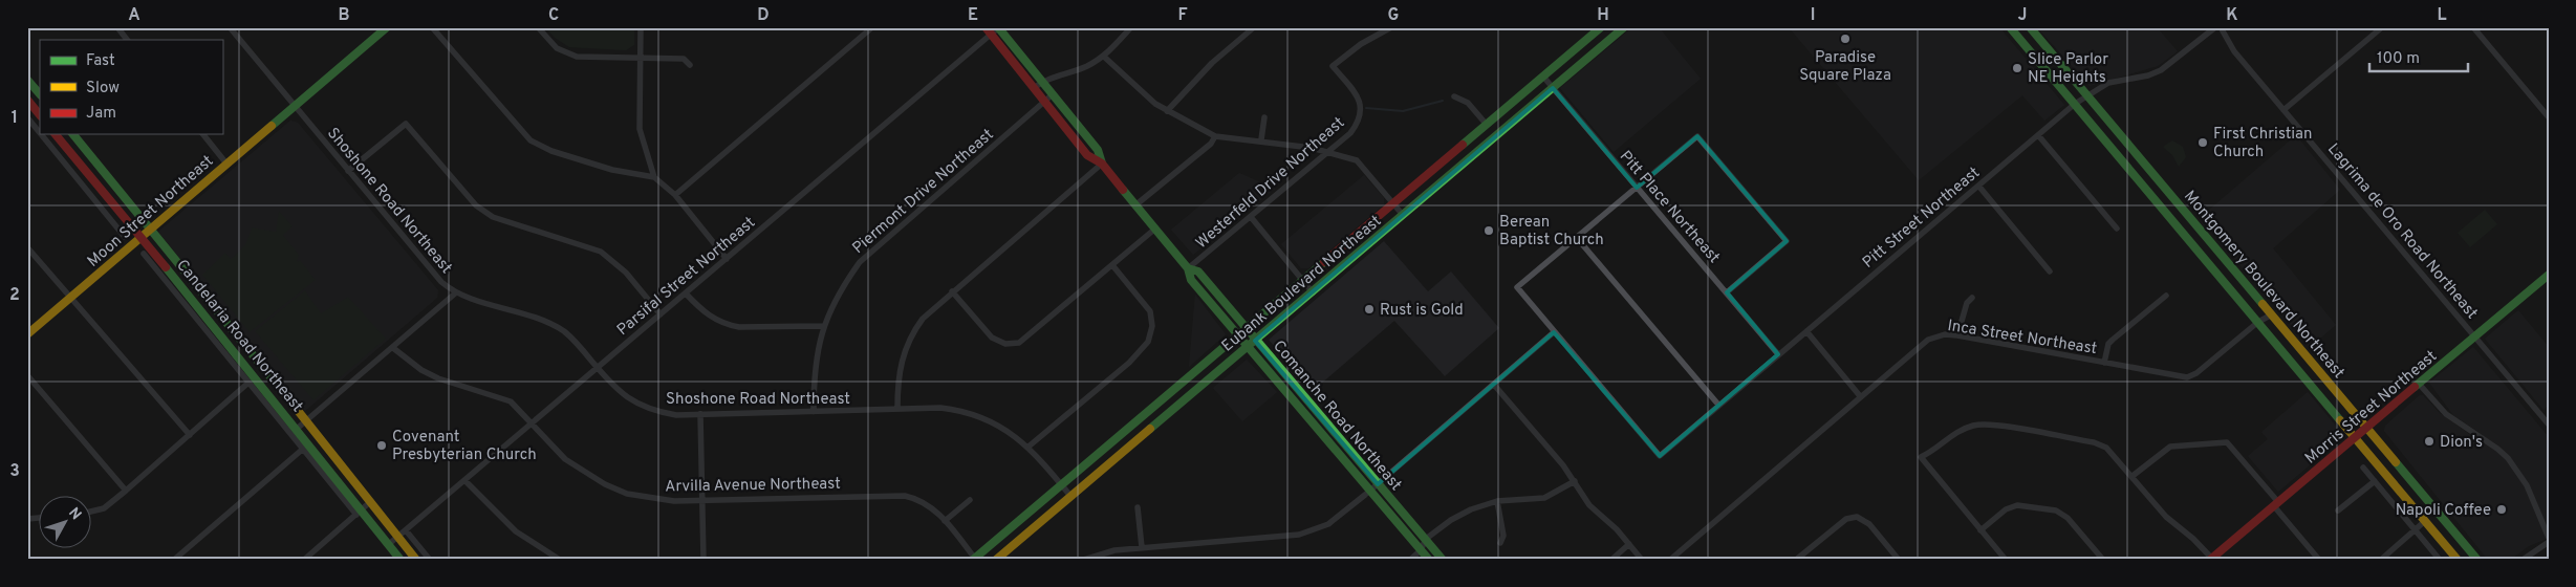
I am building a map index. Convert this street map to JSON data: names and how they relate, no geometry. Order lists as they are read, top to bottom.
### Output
{
  "streets": {
    "main road": [
      "Moon Street Northeast",
      "Eubank Boulevard Northeast",
      "Montgomery Boulevard Northeast",
      "Candelaria Road Northeast",
      "Morris Street Northeast",
      "Comanche Road Northeast"
    ],
    "street": [
      "Westerfeld Drive Northeast",
      "Piermont Drive Northeast",
      "Shoshone Road Northeast",
      "Pitt Place Northeast",
      "Pitt Street Northeast",
      "Lagrima de Oro Road Northeast",
      "Parsifal Street Northeast",
      "Inca Street Northeast",
      "Arvilla Avenue Northeast"
    ]
  },
  "crossings": [
    ["Westerfeld Drive Northeast", "Comanche Road Northeast"],
    ["Piermont Drive Northeast", "Shoshone Road Northeast"],
    ["Piermont Drive Northeast", "Comanche Road Northeast"],
    ["Shoshone Road Northeast", "Moon Street Northeast"],
    ["Shoshone Road Northeast", "Parsifal Street Northeast"],
    ["Shoshone Road Northeast", "Eubank Boulevard Northeast"],
    ["Pitt Place Northeast", "Pitt Street Northeast"],
    ["Pitt Place Northeast", "Eubank Boulevard Northeast"],
    ["Moon Street Northeast", "Candelaria Road Northeast"],
    ["Pitt Street Northeast", "Montgomery Boulevard Northeast"],
    ["Lagrima de Oro Road Northeast", "Morris Street Northeast"],
    ["Parsifal Street Northeast", "Candelaria Road Northeast"],
    ["Parsifal Street Northeast", "Comanche Road Northeast"],
    ["Parsifal Street Northeast", "Arvilla Avenue Northeast"],
    ["Eubank Boulevard Northeast", "Comanche Road Northeast"],
    ["Eubank Boulevard Northeast", "Arvilla Avenue Northeast"],
    ["Montgomery Boulevard Northeast", "Inca Street Northeast"],
    ["Montgomery Boulevard Northeast", "Morris Street Northeast"]
  ],
  "places": [
    "Paradise Square Plaza",
    "Slice Parlor NE Heights",
    "First Christian Church",
    "Berean Baptist Church",
    "Rust is Gold",
    "Dion's",
    "Covenant Presbyterian Church",
    "Napoli Coffee"
  ],
  "legend": ["Fast", "Slow", "Jam"],
  "scale_bar": "100 m",
  "north": "top right",
  "grid": {
    "columns": [
      "A",
      "B",
      "C",
      "D",
      "E",
      "F",
      "G",
      "H",
      "I",
      "J",
      "K",
      "L"
    ],
    "rows": ["1", "2", "3"]
  }
}
